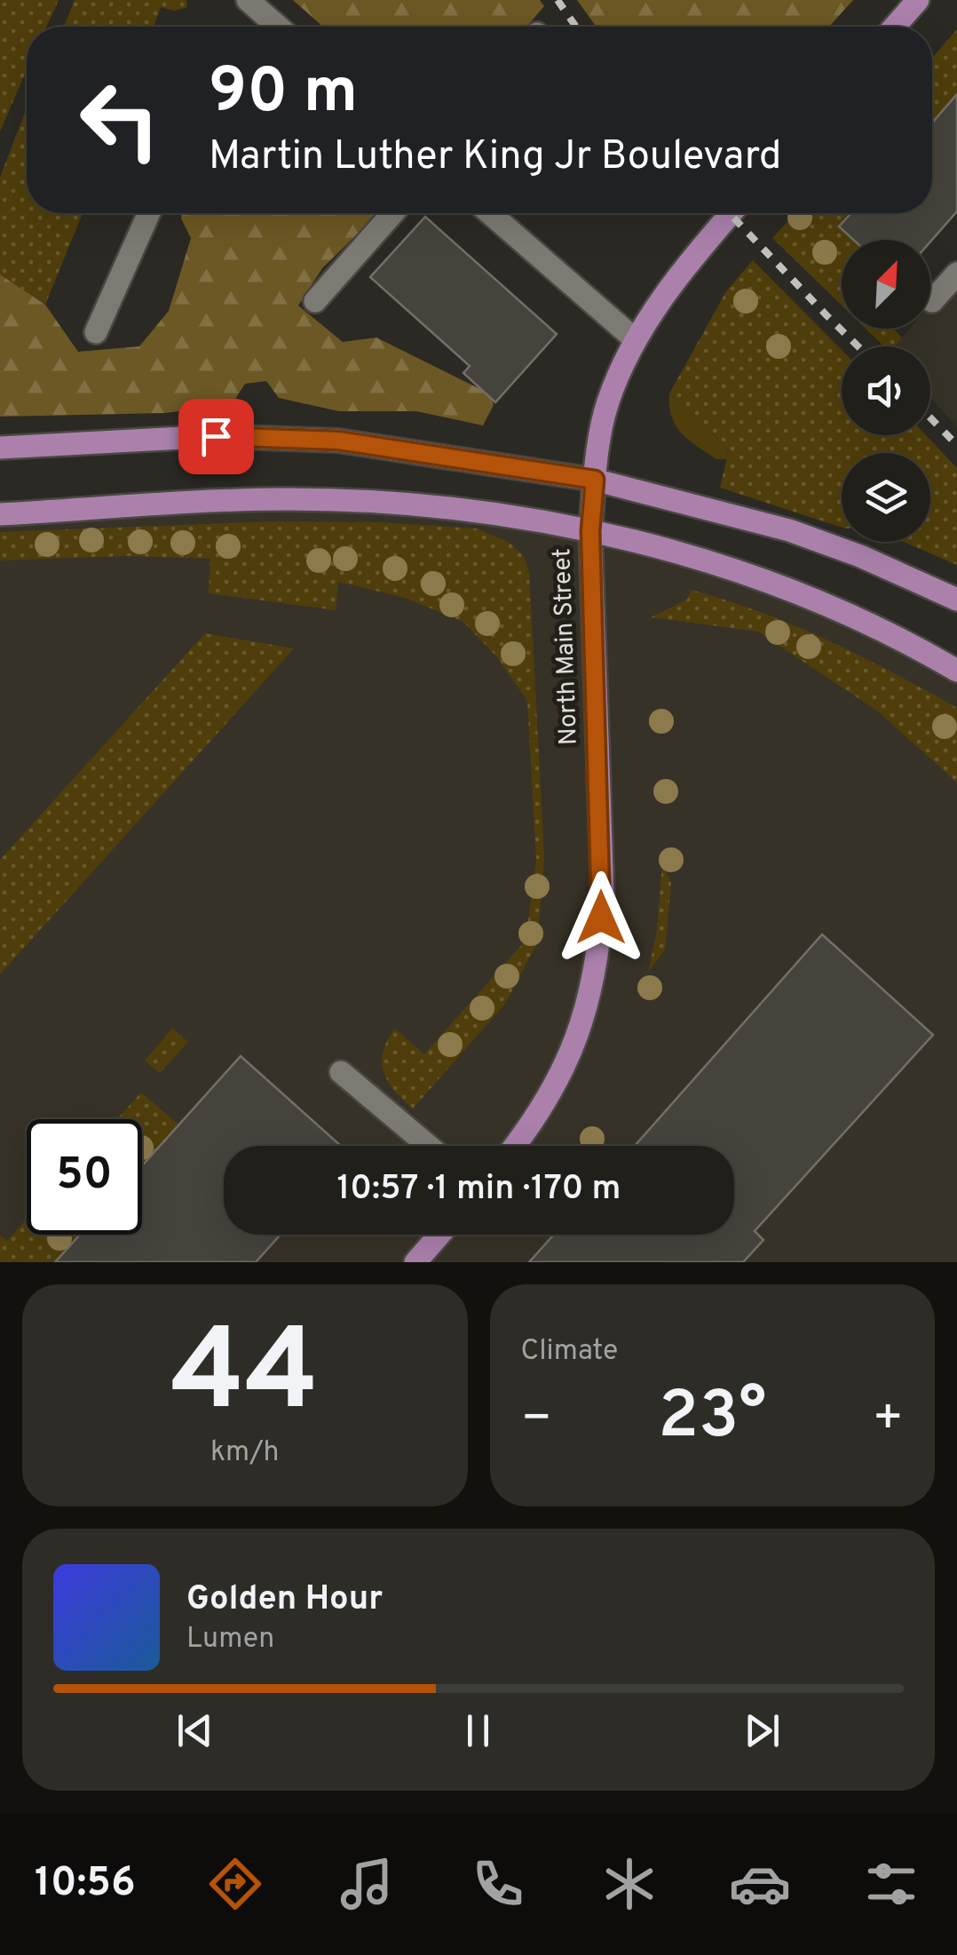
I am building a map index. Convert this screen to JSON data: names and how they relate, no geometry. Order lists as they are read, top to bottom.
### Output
{
  "streets": {
    "main road": ["North Main Street"]
  },
  "north": "top right",
  "page": {
    "turn": ["90 m", "Martin Luther King Jr Boulevard"],
    "limit": "50",
    "trip": "10:57 · 1 min · 170 m",
    "tile": [
      ["44", "km/h"],
      "Climate"
    ],
    "heat": ["−", "23°", "+"],
    "song": ["Golden Hour", "Lumen"],
    "tabs": "10:56"
  }
}
